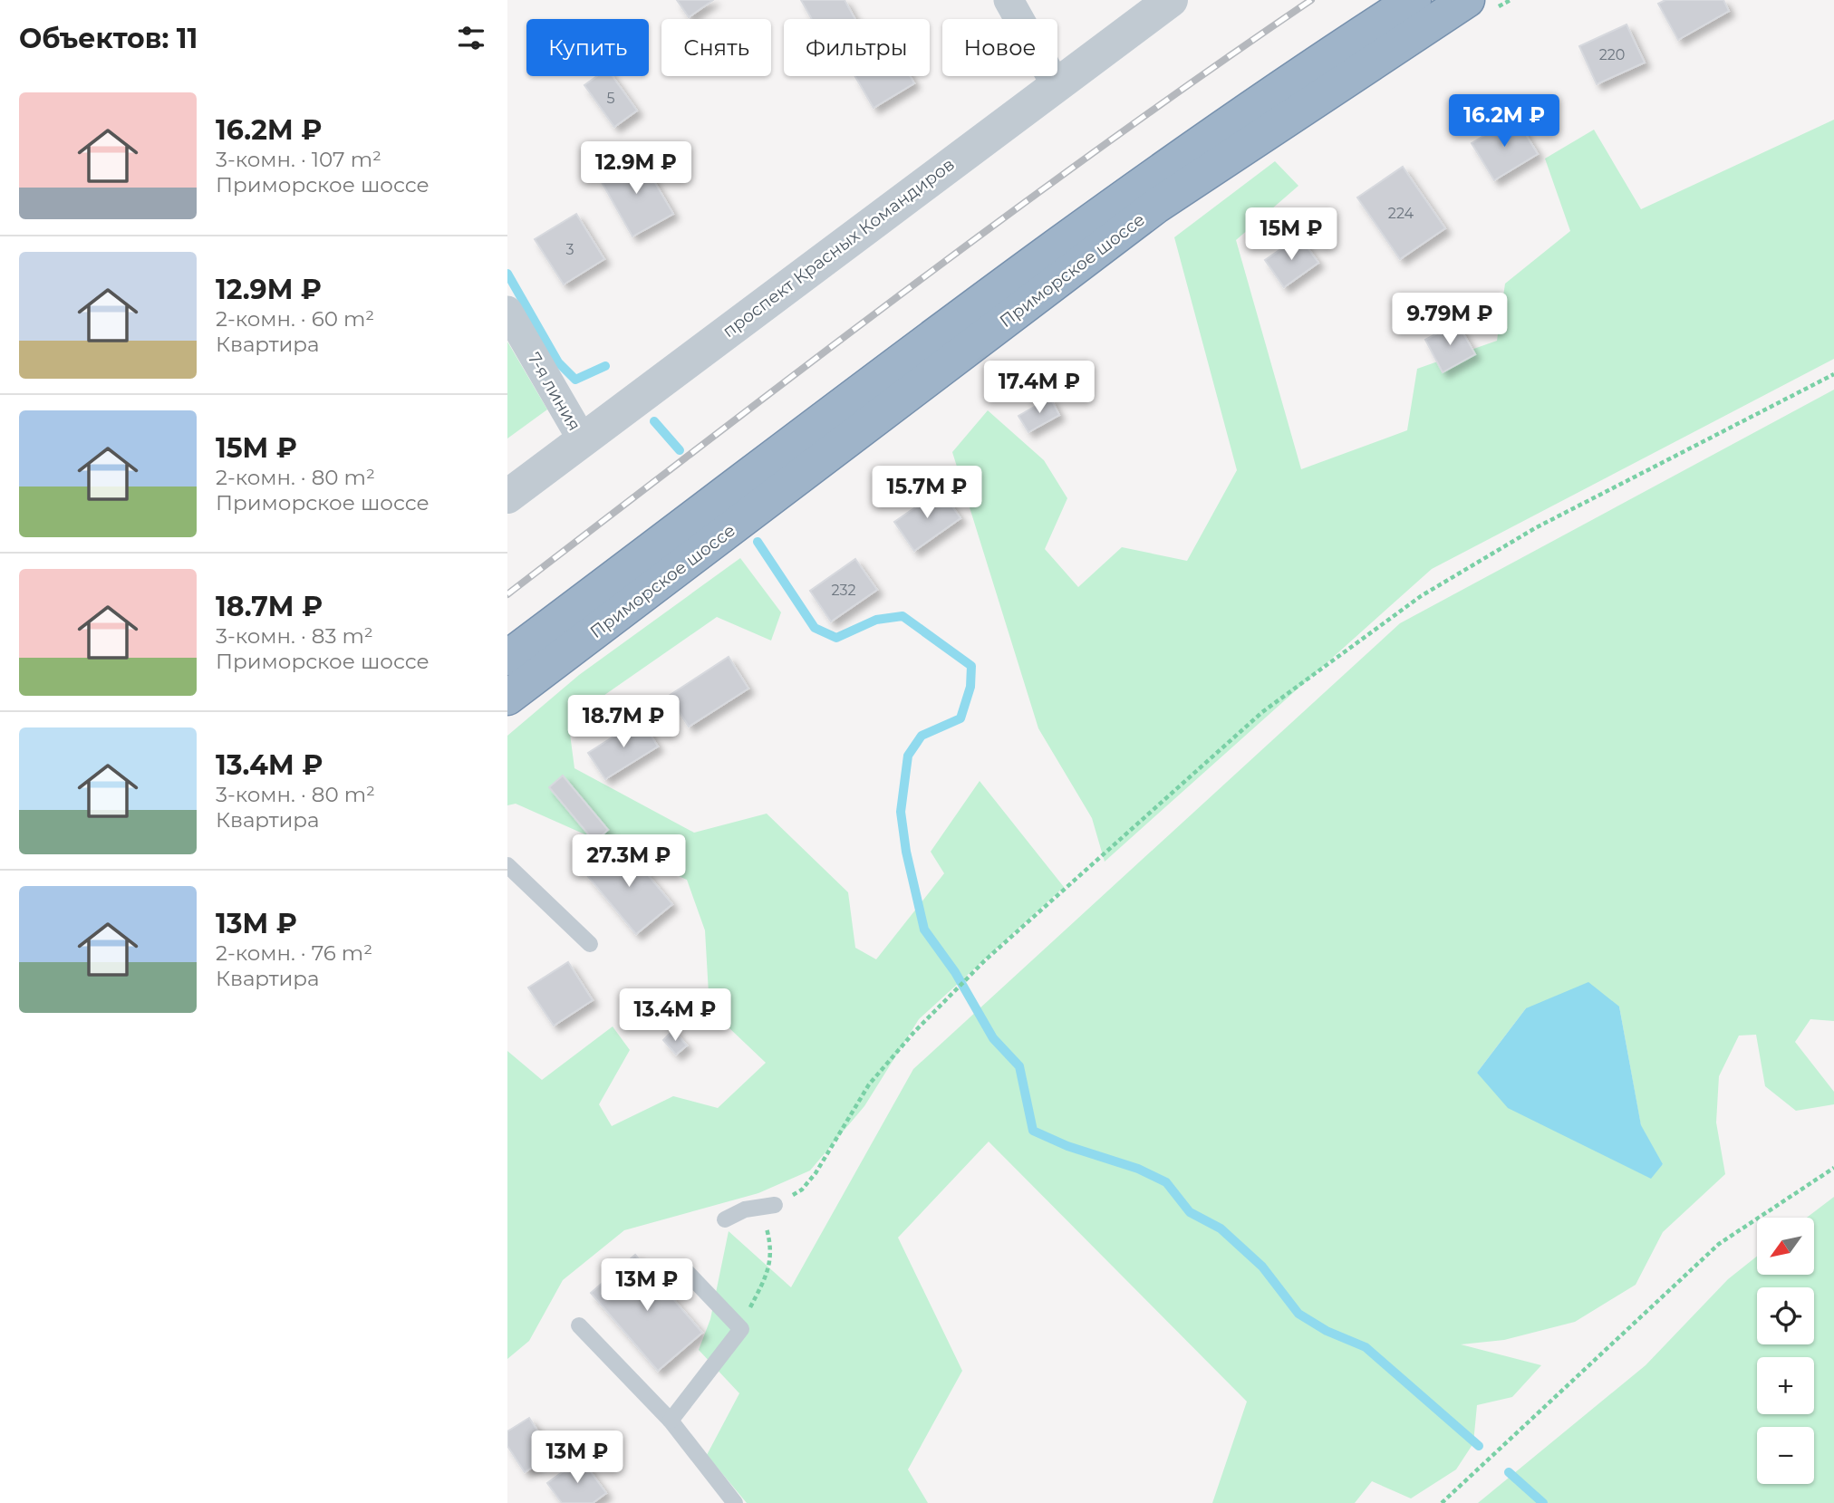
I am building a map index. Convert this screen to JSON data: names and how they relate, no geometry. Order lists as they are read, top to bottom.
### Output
{
  "streets": {
    "highway": ["Приморское шоссе"],
    "street": ["проспект Красных Командиров", "7-я линия"]
  },
  "crossings": [
    ["проспект Красных Командиров", "7-я линия"]
  ],
  "house_numbers": [
    "220",
    "5",
    "224",
    "3",
    "232"
  ],
  "north": "bottom left",
  "page": {
    "heading": "Объектов: 11",
    "chip": [
      "Купить",
      "Снять",
      "Фильтры",
      "Новое"
    ],
    "list": [
      {
        "name": "16.2M ₽",
        "note": "3-комн. · 107 m² · Приморское шоссе"
      },
      {
        "name": "12.9M ₽",
        "note": "2-комн. · 60 m² · Квартира"
      },
      {
        "name": "15M ₽",
        "note": "2-комн. · 80 m² · Приморское шоссе"
      },
      {
        "name": "18.7M ₽",
        "note": "3-комн. · 83 m² · Приморское шоссе"
      },
      {
        "name": "13.4M ₽",
        "note": "3-комн. · 80 m² · Квартира"
      },
      {
        "name": "13M ₽",
        "note": "2-комн. · 76 m² · Квартира"
      }
    ],
    "price": [
      "16.2M ₽",
      "12.9M ₽",
      "15M ₽",
      "9.79M ₽",
      "17.4M ₽",
      "15.7M ₽",
      "18.7M ₽",
      "27.3M ₽",
      "13.4M ₽",
      "13M ₽",
      "13M ₽"
    ],
    "map_buttons": ["+", "−"]
  }
}
